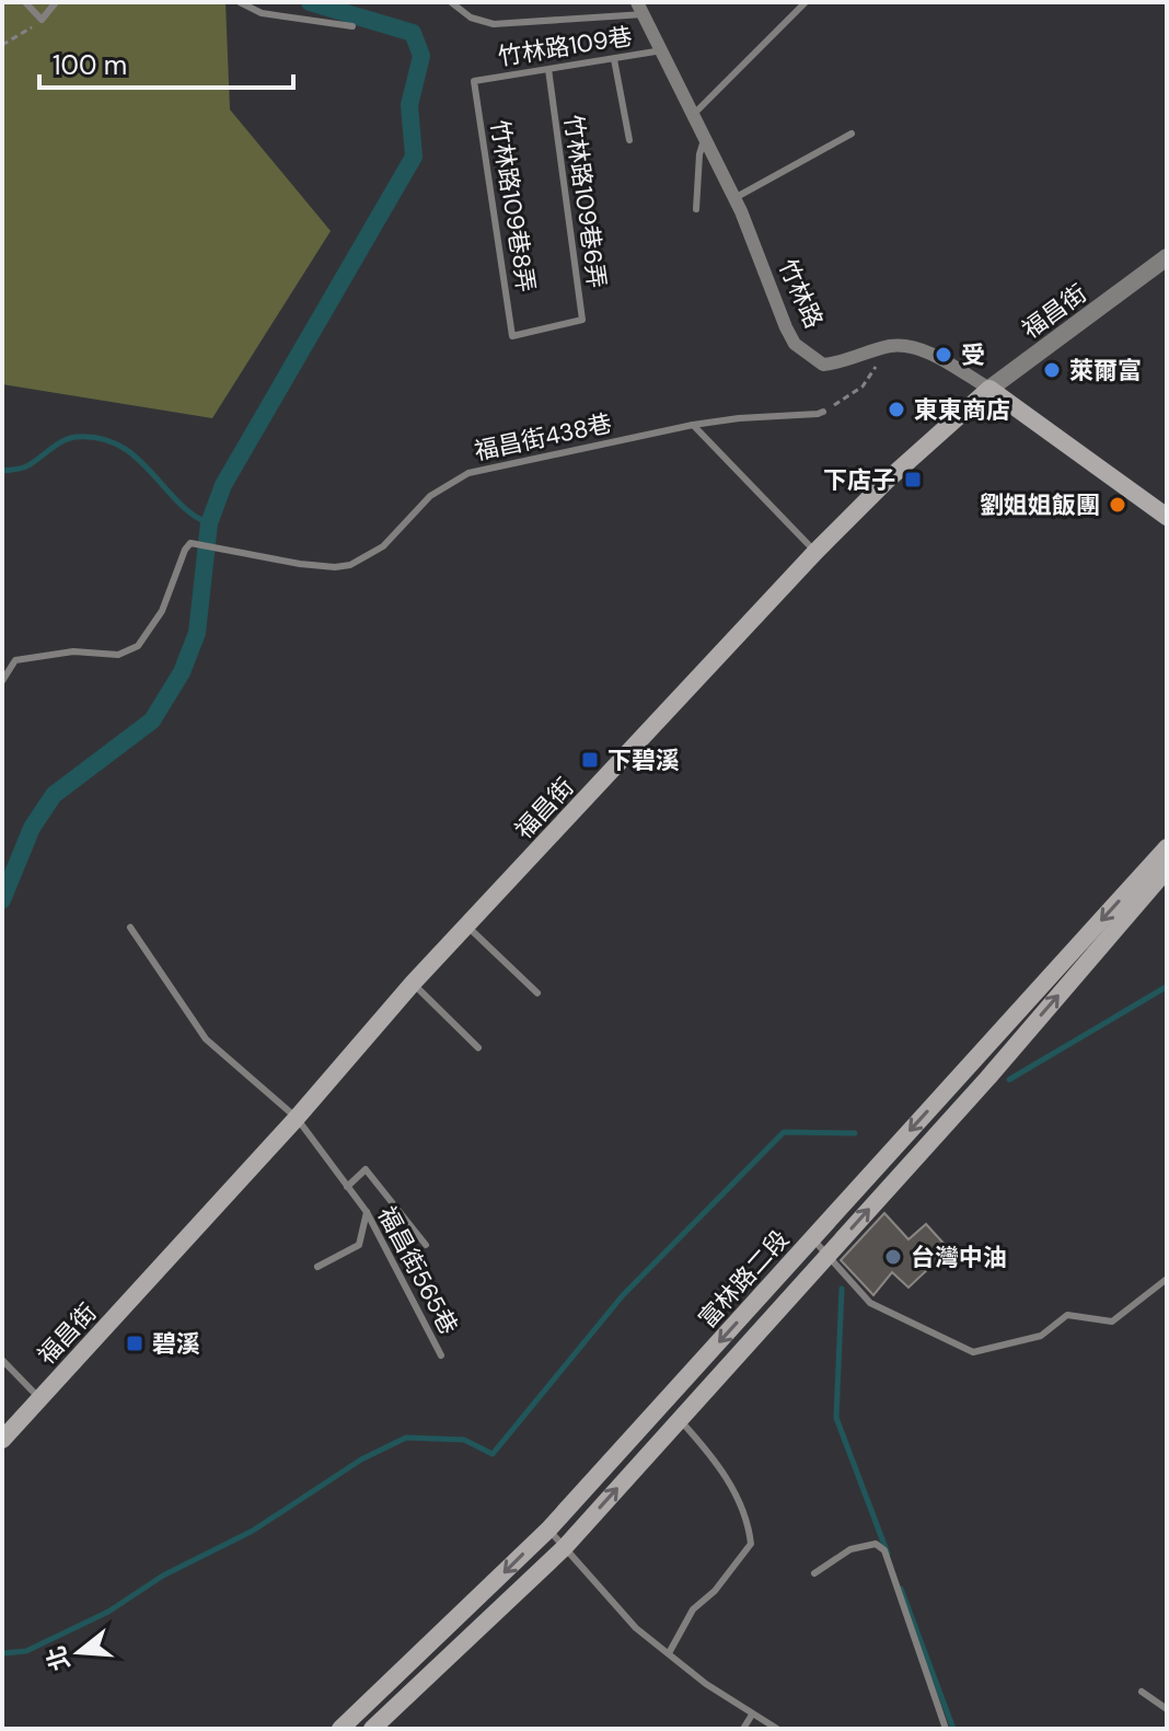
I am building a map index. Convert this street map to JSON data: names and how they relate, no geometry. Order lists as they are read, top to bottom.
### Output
{
  "streets": {
    "main road": ["竹林路", "福昌街", "富林路二段"],
    "lane": [
      "竹林路109巷",
      "竹林路109巷6弄",
      "竹林路109巷8弄",
      "福昌街438巷",
      "福昌街565巷"
    ]
  },
  "crossings": [
    ["竹林路109巷", "竹林路109巷6弄"],
    ["竹林路109巷", "竹林路109巷8弄"],
    ["竹林路109巷", "竹林路"],
    ["竹林路109巷6弄", "竹林路109巷8弄"],
    ["竹林路", "福昌街"],
    ["福昌街", "福昌街565巷"]
  ],
  "places": {
    "other": [
      "受",
      "萊爾富",
      "東東商店",
      "劉姐姐飯團",
      "台灣中油"
    ],
    "transit": ["下店子", "下碧溪", "碧溪"]
  },
  "scale_bar": "100 m",
  "north": "left"
}
